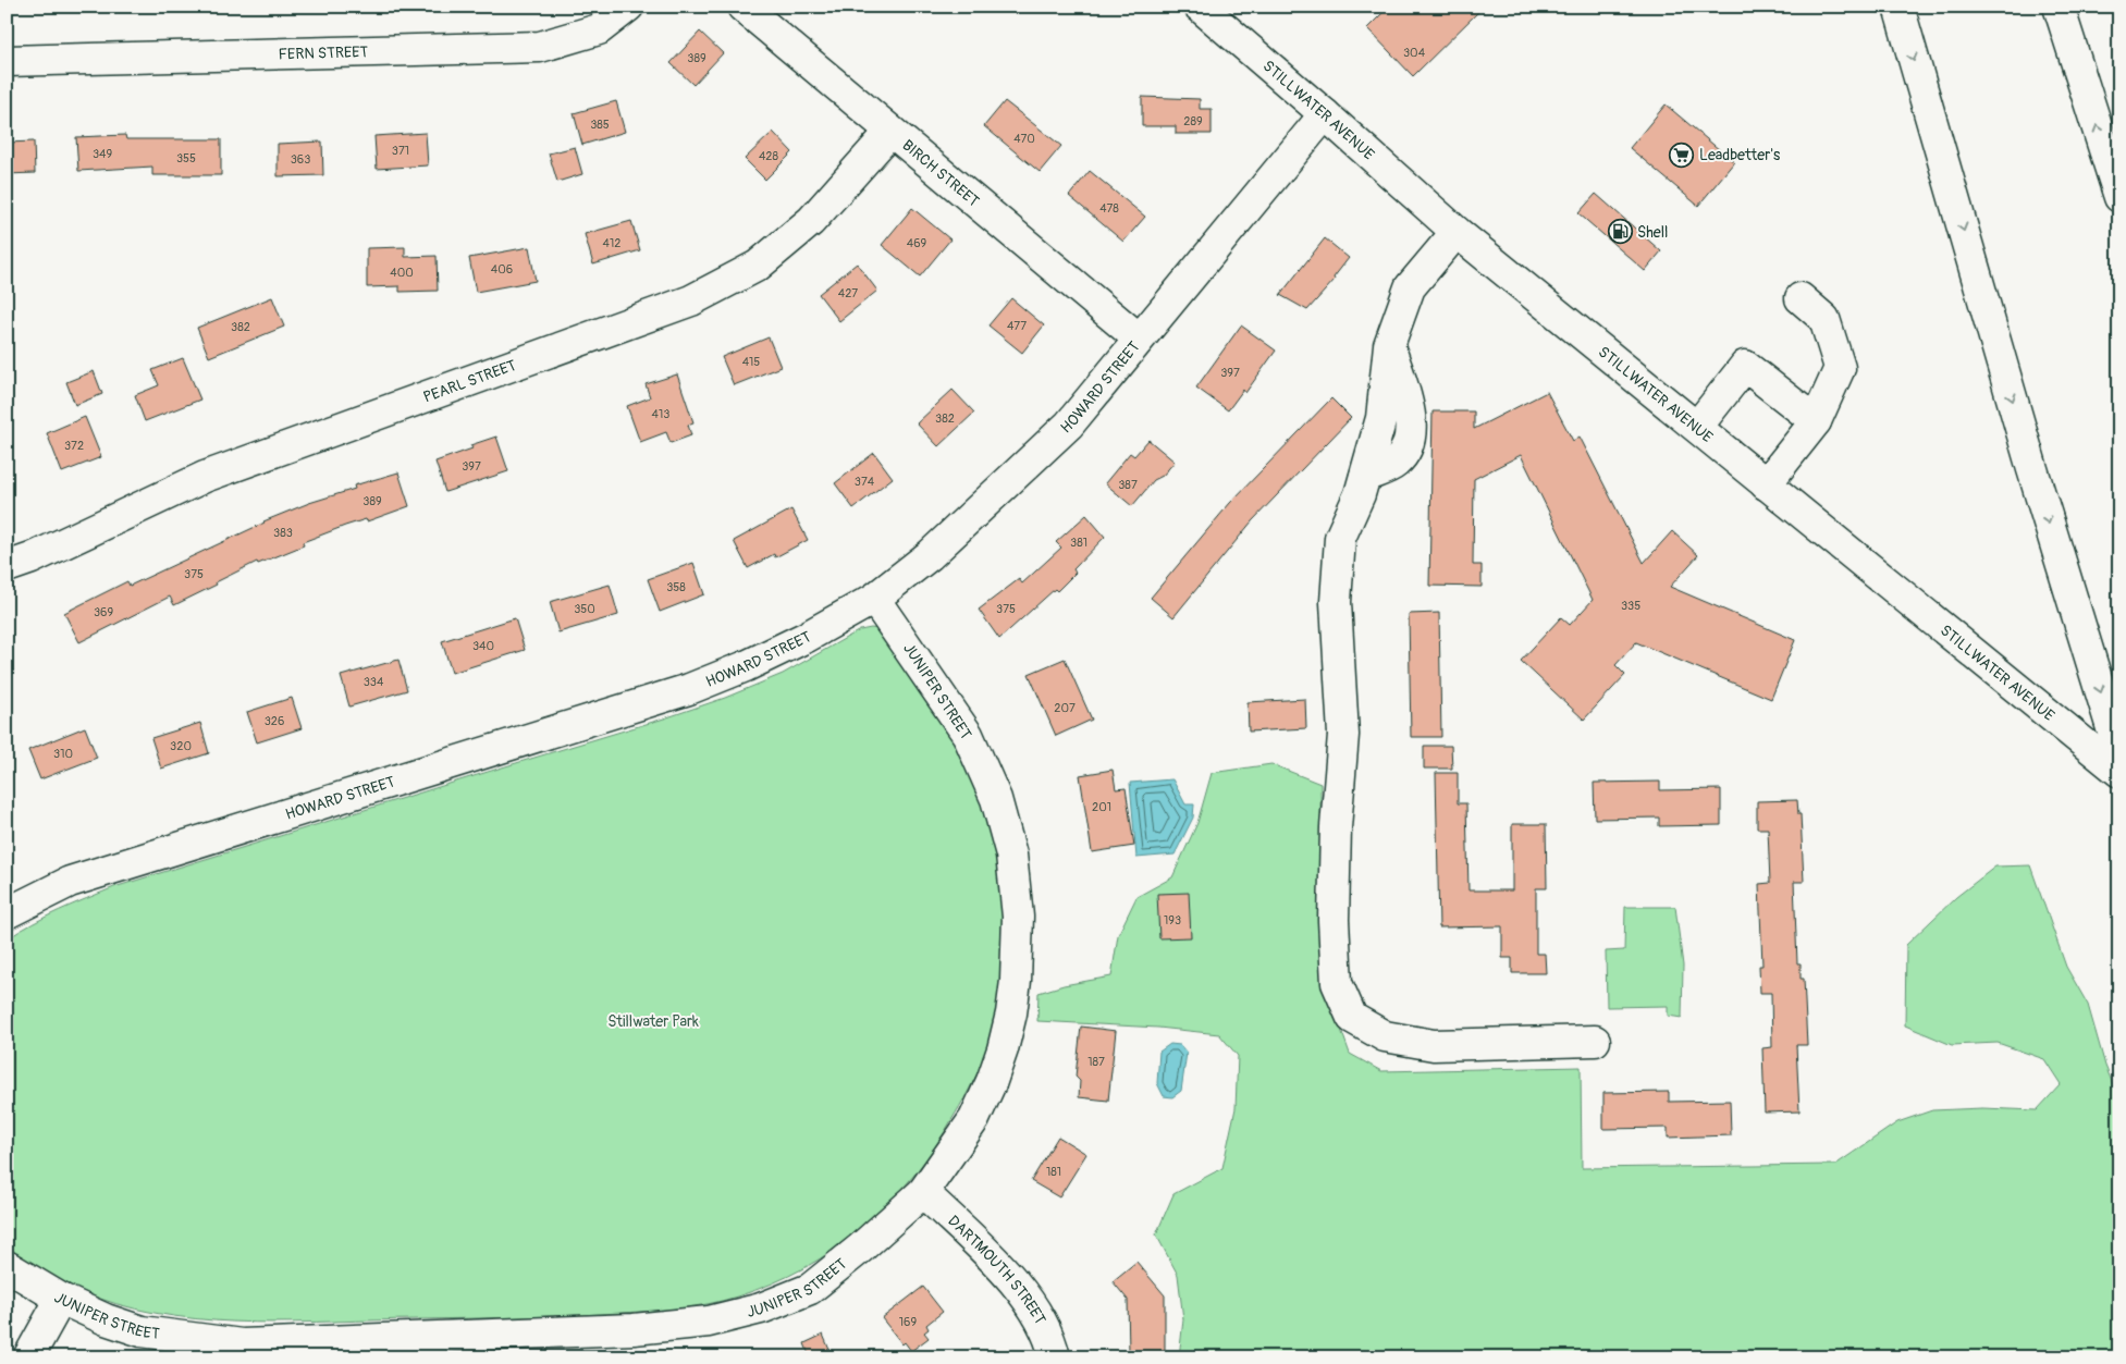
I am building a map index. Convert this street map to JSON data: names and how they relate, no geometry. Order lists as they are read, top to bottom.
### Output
{
  "streets": {
    "main road": [
      "FERN STREET",
      "STILLWATER AVENUE",
      "BIRCH STREET",
      "PEARL STREET",
      "HOWARD STREET",
      "JUNIPER STREET",
      "DARTMOUTH STREET"
    ]
  },
  "crossings": [
    ["STILLWATER AVENUE", "HOWARD STREET"],
    ["BIRCH STREET", "PEARL STREET"],
    ["BIRCH STREET", "HOWARD STREET"],
    ["HOWARD STREET", "JUNIPER STREET"],
    ["JUNIPER STREET", "DARTMOUTH STREET"]
  ],
  "parks": ["Stillwater Park"],
  "places": {
    "supermarket": ["Leadbetter's"],
    "fuel station": ["Shell"]
  },
  "house_numbers": [
    "304",
    "389",
    "289",
    "385",
    "470",
    "371",
    "349",
    "428",
    "355",
    "363",
    "478",
    "412",
    "469",
    "406",
    "400",
    "427",
    "477",
    "382",
    "415",
    "397",
    "413",
    "382",
    "372",
    "397",
    "374",
    "387",
    "389",
    "383",
    "381",
    "375",
    "358",
    "335",
    "350",
    "375",
    "369",
    "340",
    "334",
    "207",
    "326",
    "320",
    "310",
    "201",
    "193",
    "187",
    "181",
    "169"
  ]
}
